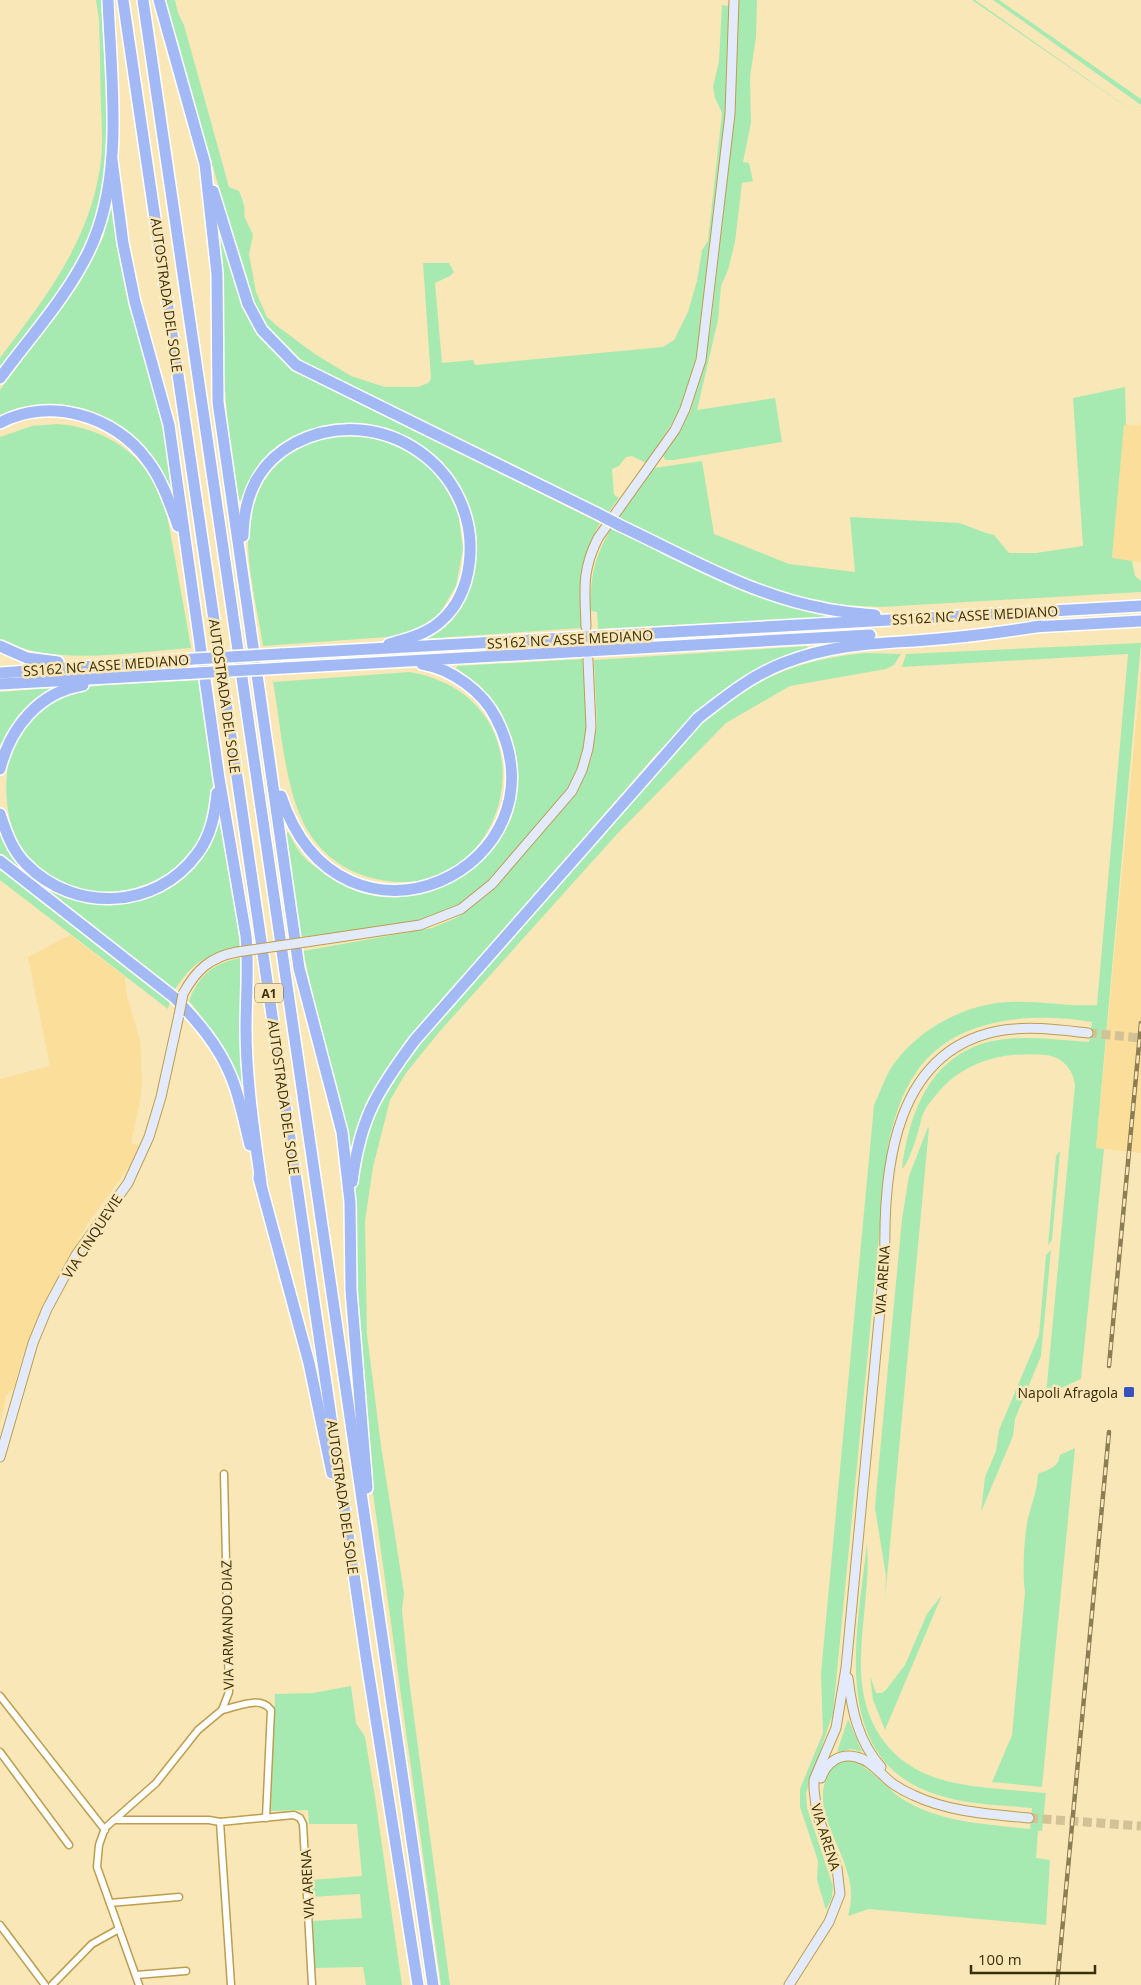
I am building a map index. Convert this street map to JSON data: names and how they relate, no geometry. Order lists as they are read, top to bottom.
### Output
{
  "streets": {
    "highway": ["AUTOSTRADA DEL SOLE", "SS162 NC ASSE MEDIANO", "A1"],
    "street": ["VIA CINQUEVIE", "VIA ARENA", "VIA ARMANDO DIAZ"]
  },
  "crossings": [
    ["VIA ARENA", "VIA ARMANDO DIAZ"]
  ],
  "places": {
    "transit": ["Napoli Afragola"]
  },
  "scale_bar": "100 m"
}
